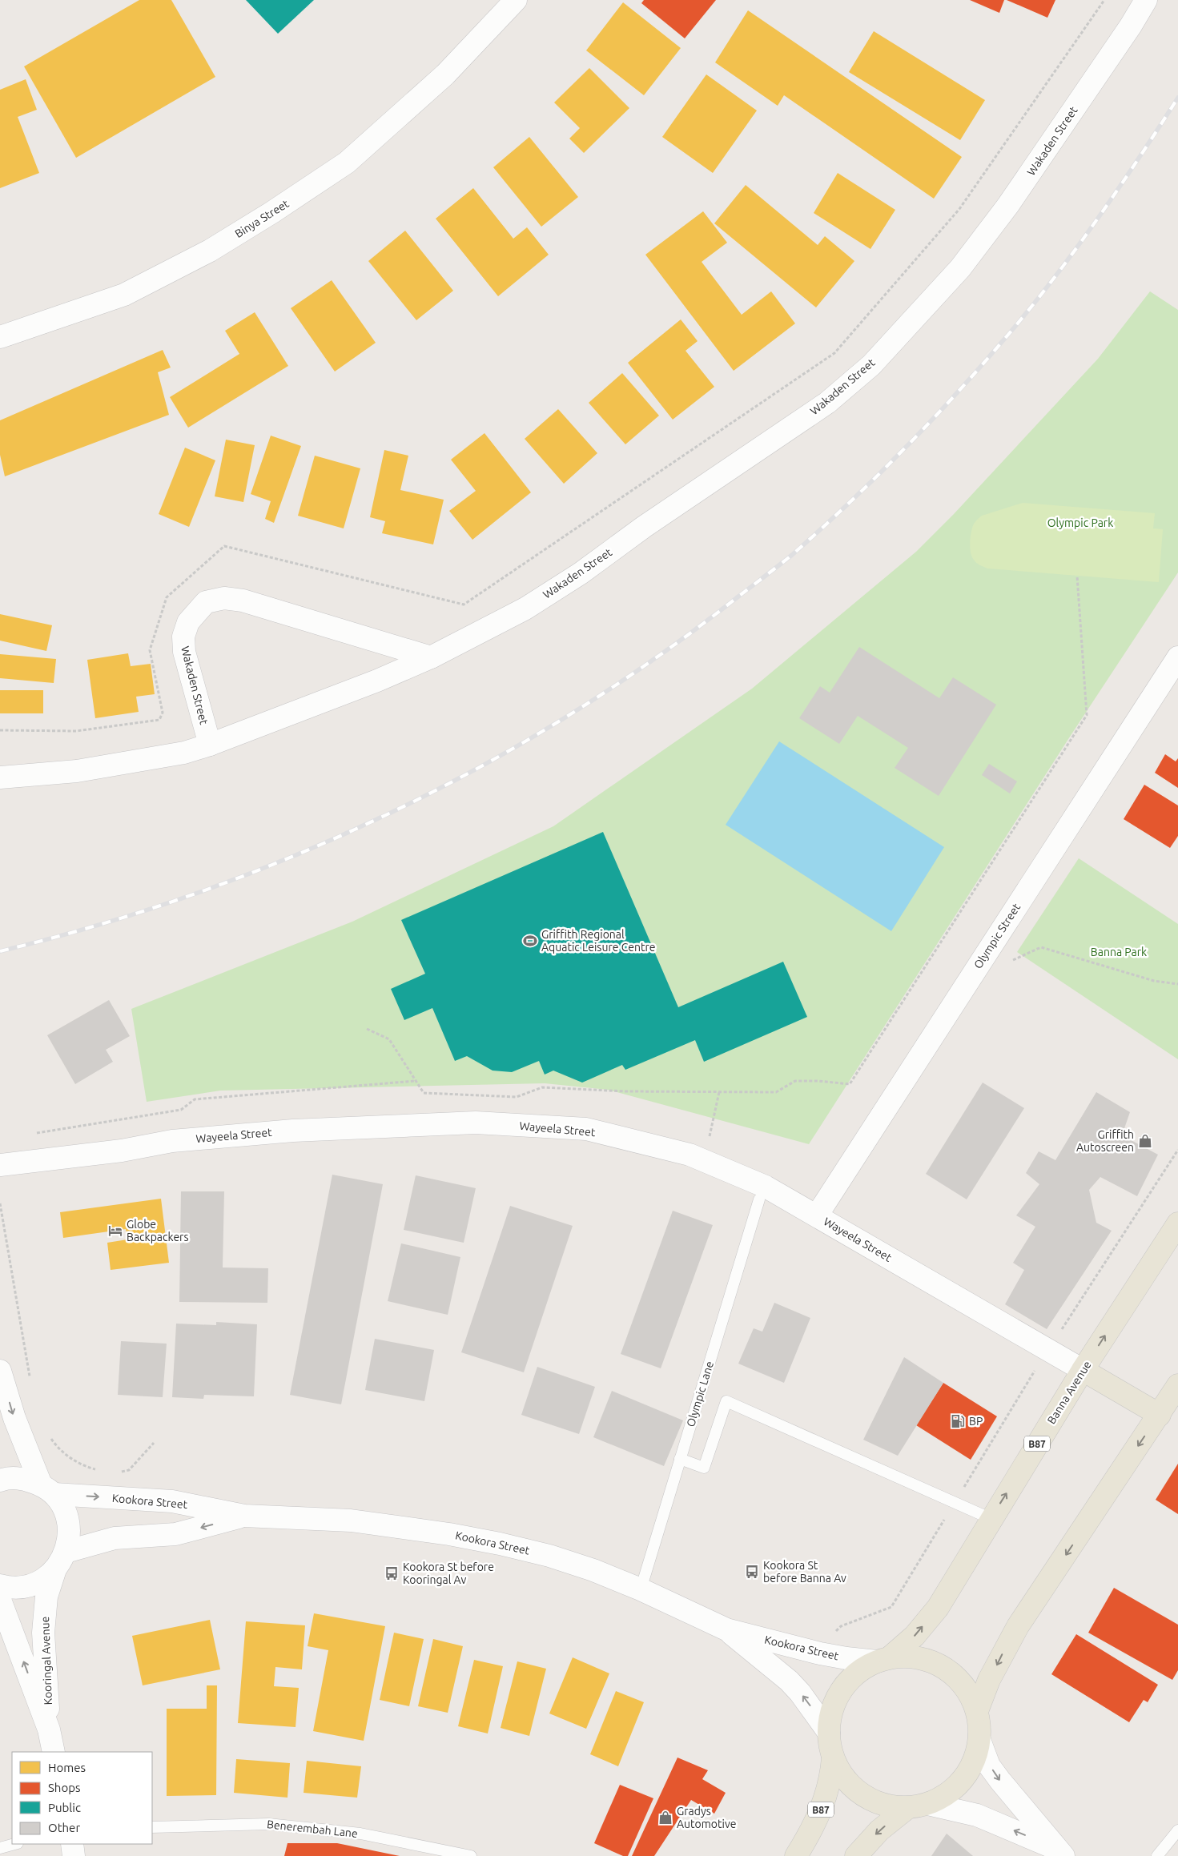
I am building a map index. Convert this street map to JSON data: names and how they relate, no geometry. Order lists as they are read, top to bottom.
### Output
{
  "streets": {
    "main road": ["Banna Avenue", "B87"],
    "street": [
      "Wakaden Street",
      "Binya Street",
      "Olympic Street",
      "Wayeela Street",
      "Kookora Street",
      "Kooringal Avenue"
    ],
    "lane": ["Olympic Lane", "Benerembah Lane"]
  },
  "crossings": [
    ["Olympic Street", "Wayeela Street"],
    ["Wayeela Street", "Banna Avenue"],
    ["Banna Avenue", "B87"],
    ["Banna Avenue", "Kookora Street"],
    ["Olympic Lane", "Kookora Street"],
    ["B87", "Kookora Street"],
    ["Kookora Street", "Kooringal Avenue"]
  ],
  "parks": ["Olympic Park", "Banna Park"],
  "places": {
    "sports": ["Griffith Regional Aquatic Leisure Centre"],
    "shop": ["Griffith Autoscreen", "Gradys Automotive"],
    "hotel": ["Globe Backpackers"],
    "fuel station": ["BP"],
    "bus stop": ["Kookora St before Banna Av", "Kookora St before Kooringal Av"]
  },
  "legend": [
    "Homes",
    "Shops",
    "Public",
    "Other"
  ]
}
